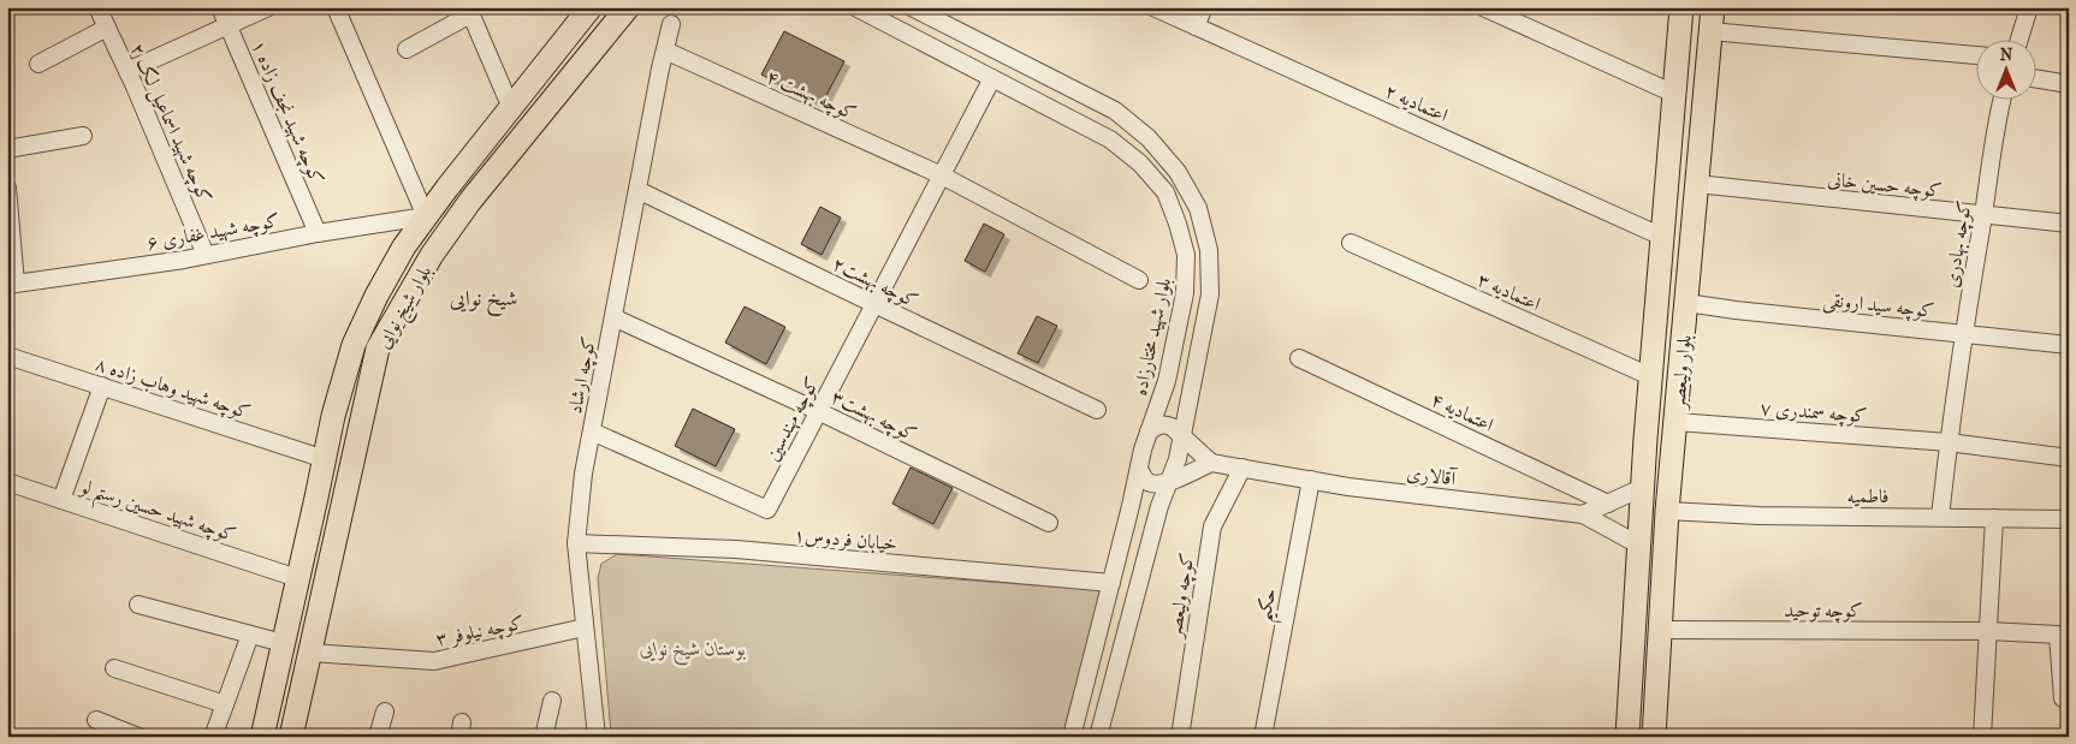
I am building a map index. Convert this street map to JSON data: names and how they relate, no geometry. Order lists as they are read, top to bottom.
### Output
{
  "streets": {
    "main road": ["بلوار شیخ نوایی", "بلوار ولیعصر"],
    "street": [
      "کوچه بهشت ۴",
      "اعتمادیه ۲",
      "کوچه شهید نجف زاده ۱",
      "کوچه شهید اسماعیل لک ۲",
      "کوچه حسین خانی",
      "کوچه شهید غفاری ۶",
      "کوچه بهادری",
      "کوچه بهشت۲",
      "اعتمادیه ۳",
      "کوچه سید ارونقی",
      "بلوار شهید مختارزاده",
      "کوچه ارشاد",
      "کوچه شهید وهاب زاده ۸",
      "اعتمادیه ۴",
      "کوچه سمندری ۷",
      "کوچه بهشت۳",
      "کوچه مهندسین",
      "آقالاری",
      "فاطمیه",
      "کوچه شهید حسین رستم لو",
      "خیابان فردوس۱",
      "کوچه ولیعصر",
      "حکیم",
      "کوچه توحید",
      "کوچه نیلوفر ۳"
    ]
  },
  "crossings": [
    ["کوچه بهشت ۴", "کوچه ارشاد"],
    ["کوچه بهشت ۴", "کوچه مهندسین"],
    ["اعتمادیه ۲", "بلوار ولیعصر"],
    ["کوچه شهید نجف زاده ۱", "کوچه شهید غفاری ۶"],
    ["کوچه شهید اسماعیل لک ۲", "کوچه شهید غفاری ۶"],
    ["کوچه حسین خانی", "کوچه بهادری"],
    ["کوچه حسین خانی", "بلوار ولیعصر"],
    ["کوچه شهید غفاری ۶", "بلوار شیخ نوایی"],
    ["کوچه بهادری", "کوچه سید ارونقی"],
    ["کوچه بهادری", "کوچه سمندری ۷"],
    ["کوچه بهادری", "فاطمیه"],
    ["کوچه بهشت۲", "کوچه ارشاد"],
    ["کوچه بهشت۲", "کوچه مهندسین"],
    ["اعتمادیه ۳", "بلوار ولیعصر"],
    ["کوچه سید ارونقی", "بلوار ولیعصر"],
    ["بلوار شیخ نوایی", "کوچه شهید وهاب زاده ۸"],
    ["بلوار شیخ نوایی", "کوچه شهید حسین رستم لو"],
    ["بلوار شیخ نوایی", "کوچه نیلوفر ۳"],
    ["بلوار شهید مختارزاده", "کوچه مهندسین"],
    ["بلوار شهید مختارزاده", "خیابان فردوس۱"],
    ["بلوار ولیعصر", "کوچه سمندری ۷"],
    ["بلوار ولیعصر", "فاطمیه"],
    ["بلوار ولیعصر", "کوچه توحید"],
    ["کوچه ارشاد", "کوچه بهشت۳"],
    ["کوچه ارشاد", "کوچه مهندسین"],
    ["کوچه ارشاد", "خیابان فردوس۱"],
    ["کوچه ارشاد", "کوچه نیلوفر ۳"],
    ["کوچه بهشت۳", "کوچه مهندسین"],
    ["آقالاری", "کوچه ولیعصر"],
    ["آقالاری", "حکیم"]
  ],
  "districts": ["شیخ نوایی"],
  "parks": ["بوستان شیخ نوایی"],
  "north": "top"
}
